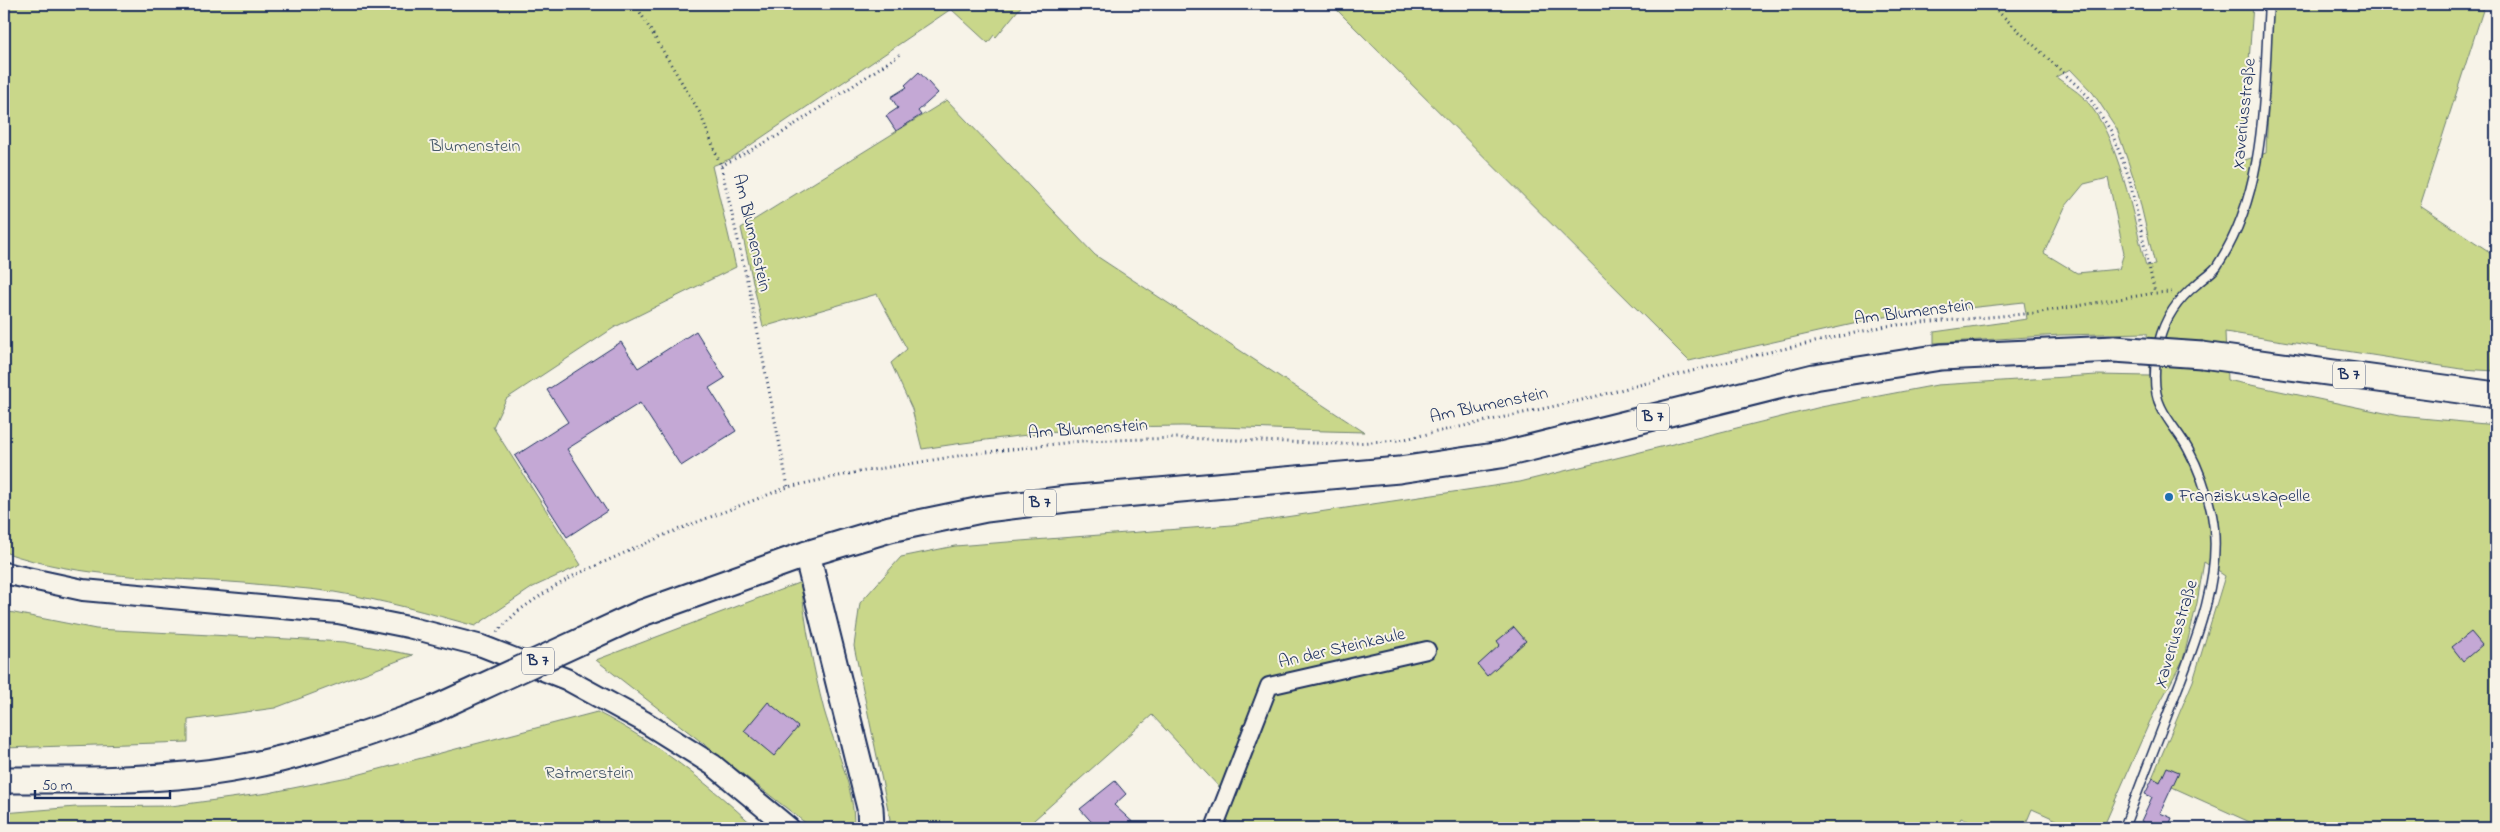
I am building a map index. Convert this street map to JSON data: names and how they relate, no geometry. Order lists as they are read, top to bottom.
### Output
{
  "streets": {
    "main road": ["B 7"],
    "street": ["An der Steinkaule"],
    "lane": ["Xaveriusstraße"],
    "path": ["Am Blumenstein"]
  },
  "crossings": [
    ["Xaveriusstraße", "Am Blumenstein"]
  ],
  "parks": ["Blumenstein", "Ratmerstein"],
  "places": ["Franziskuskapelle"],
  "scale_bar": "50 m"
}
